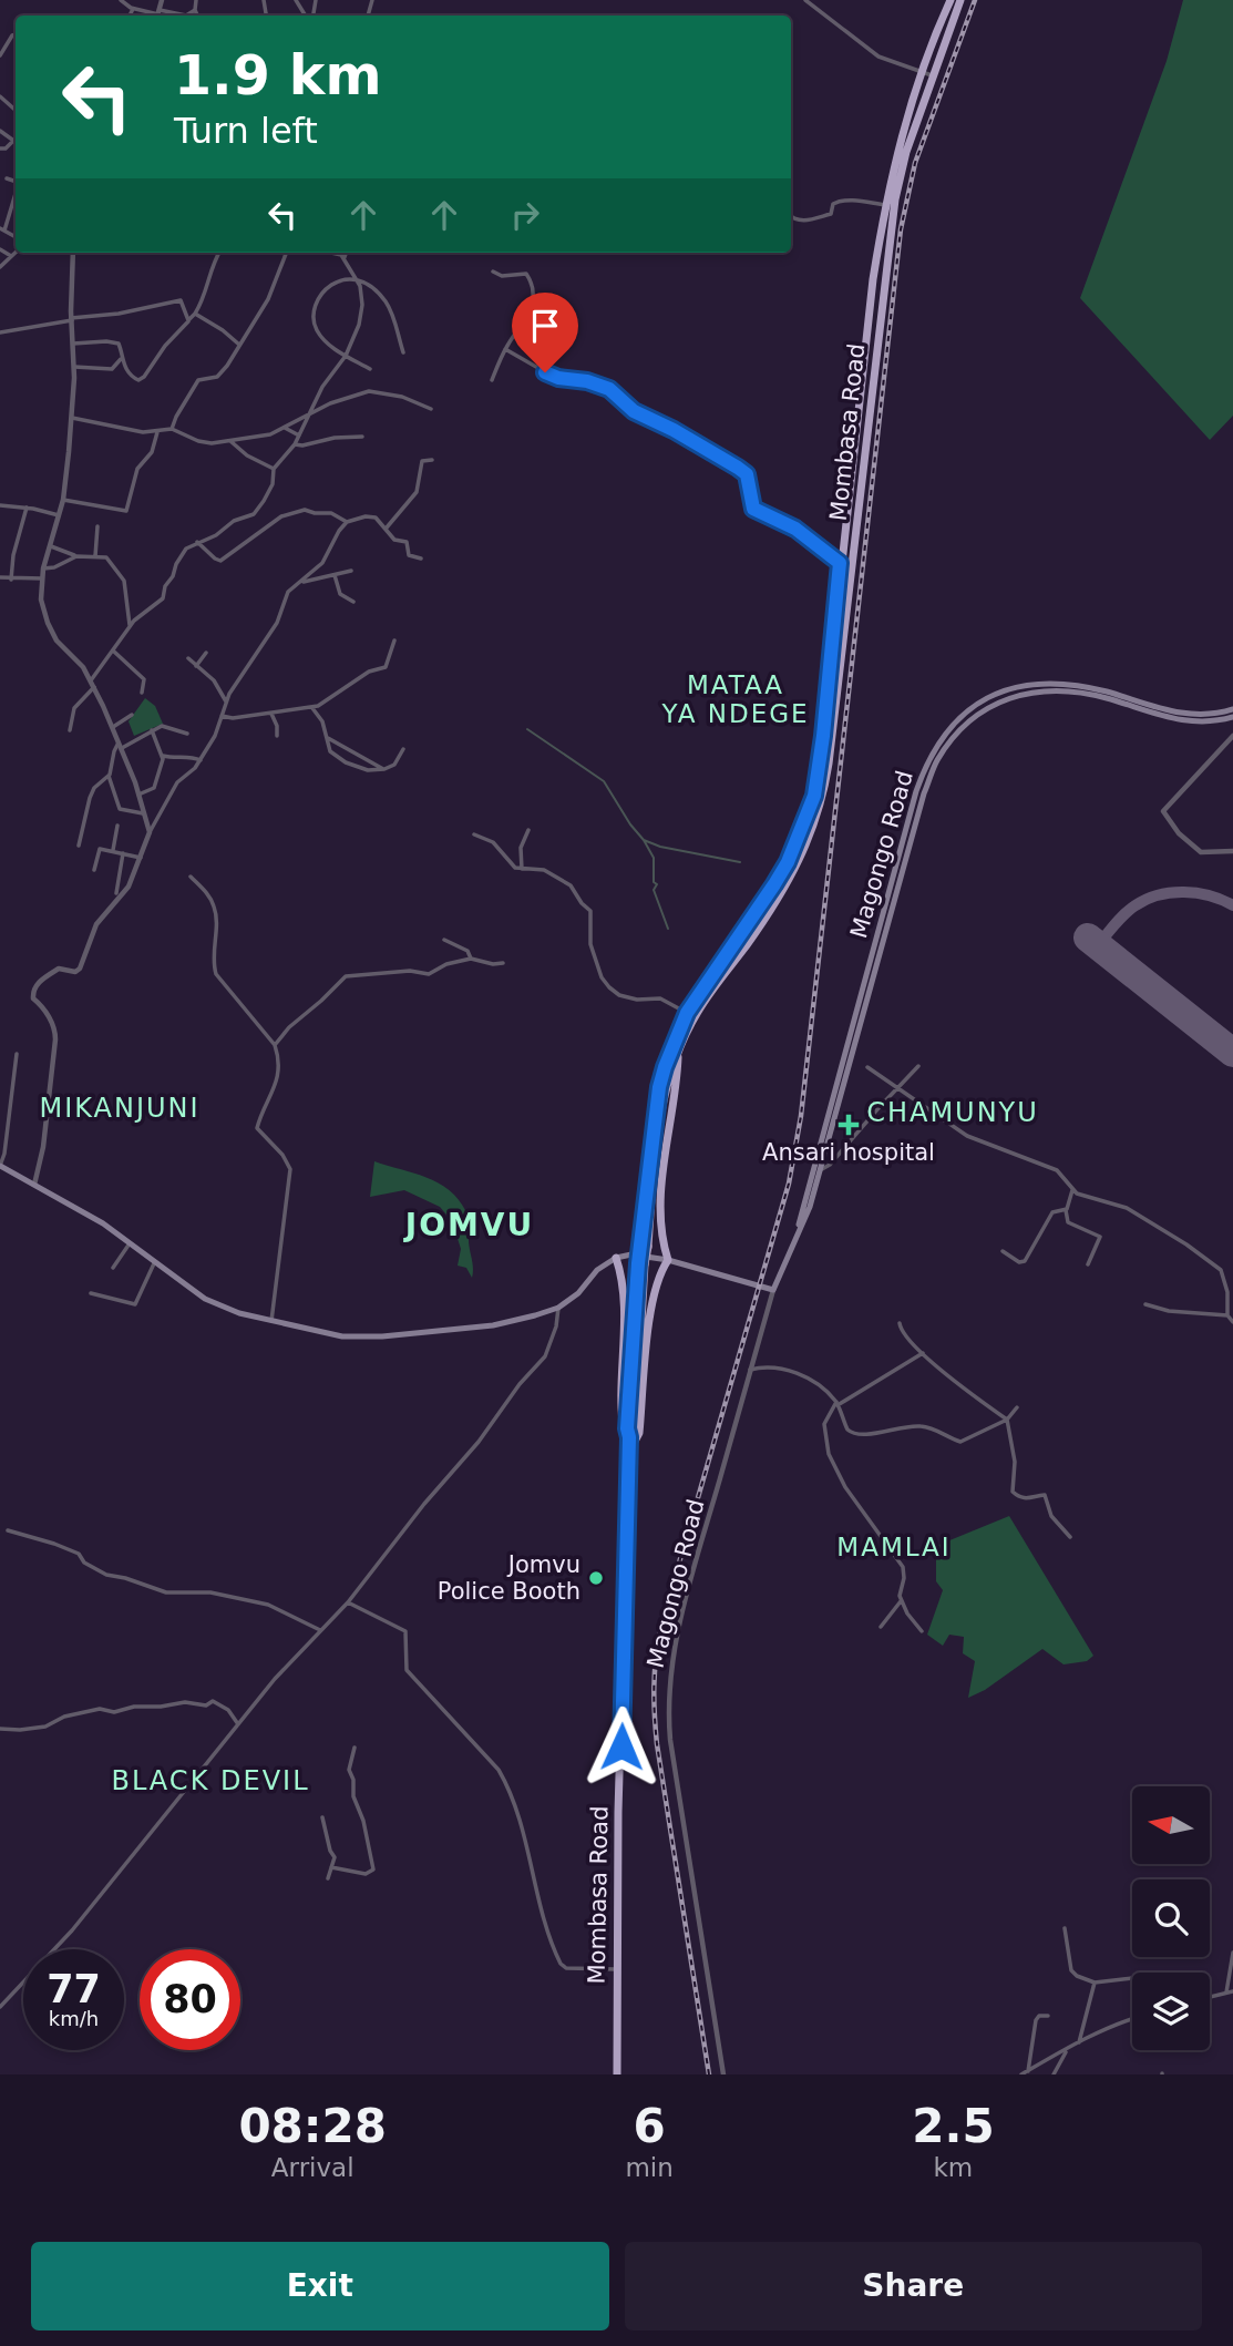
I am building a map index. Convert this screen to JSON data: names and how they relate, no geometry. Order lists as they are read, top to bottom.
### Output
{
  "streets": {
    "highway": ["Mombasa Road"],
    "main road": ["Magongo Road"]
  },
  "districts": [
    "MATAA YA NDEGE",
    "MIKANJUNI",
    "CHAMUNYU",
    "JOMVU",
    "MAMLAI",
    "BLACK DEVIL"
  ],
  "places": {
    "health": ["Ansari hospital"],
    "other": ["Jomvu Police Booth"]
  },
  "north": "left",
  "page": {
    "turn": ["1.9 km", "Turn left"],
    "speed": "77 km/h",
    "limit": "80",
    "eta": [
      "08:28",
      "Arrival",
      "6",
      "min",
      "2.5",
      "km"
    ],
    "buttons": ["Exit", "Share"]
  }
}
